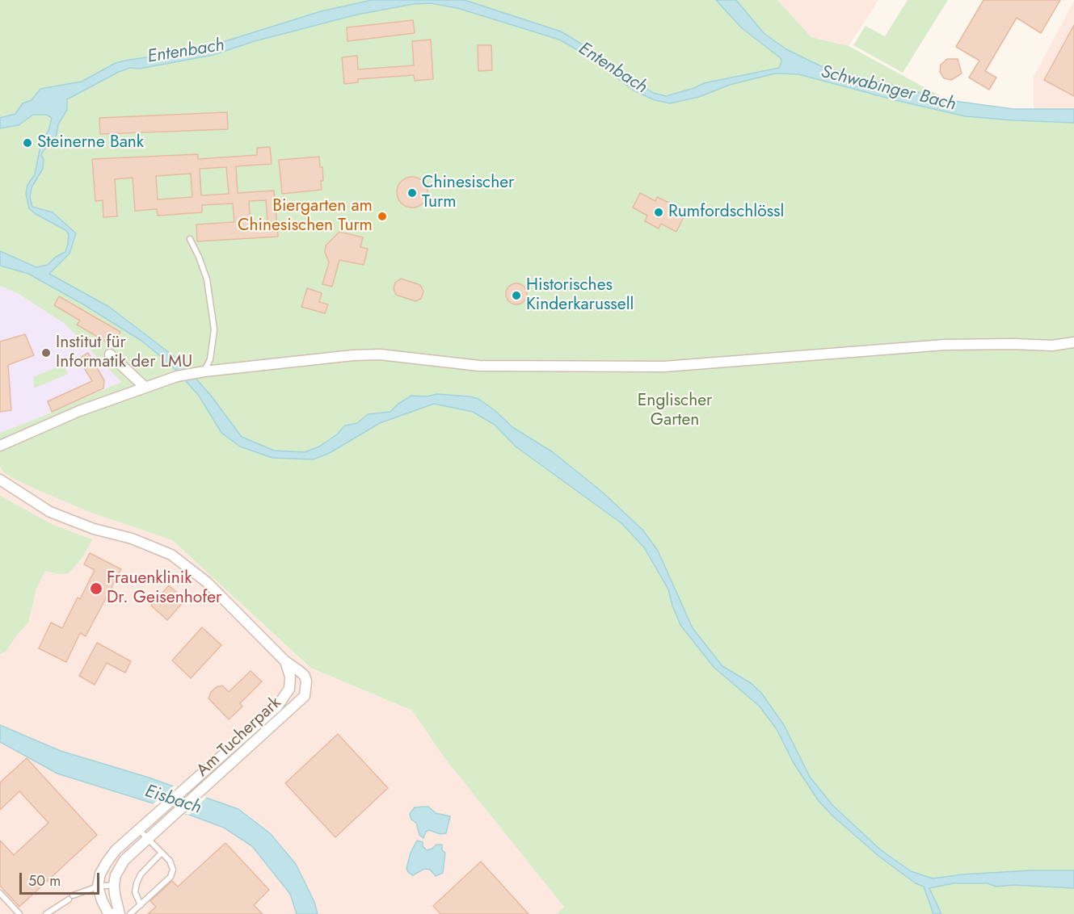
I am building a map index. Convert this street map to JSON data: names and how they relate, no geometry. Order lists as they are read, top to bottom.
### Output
{
  "streets": {
    "street": ["Am Tucherpark"]
  },
  "water": ["Entenbach", "Schwabinger Bach", "Eisbach"],
  "parks": ["Englischer Garten"],
  "places": [
    "Steinerne Bank",
    "Chinesischer Turm",
    "Rumfordschlössl",
    "Biergarten am Chinesischen Turm",
    "Historisches Kinderkarussell",
    "Institut für Informatik der LMU",
    "Frauenklinik Dr. Geisenhofer"
  ],
  "scale_bar": "50 m"
}
